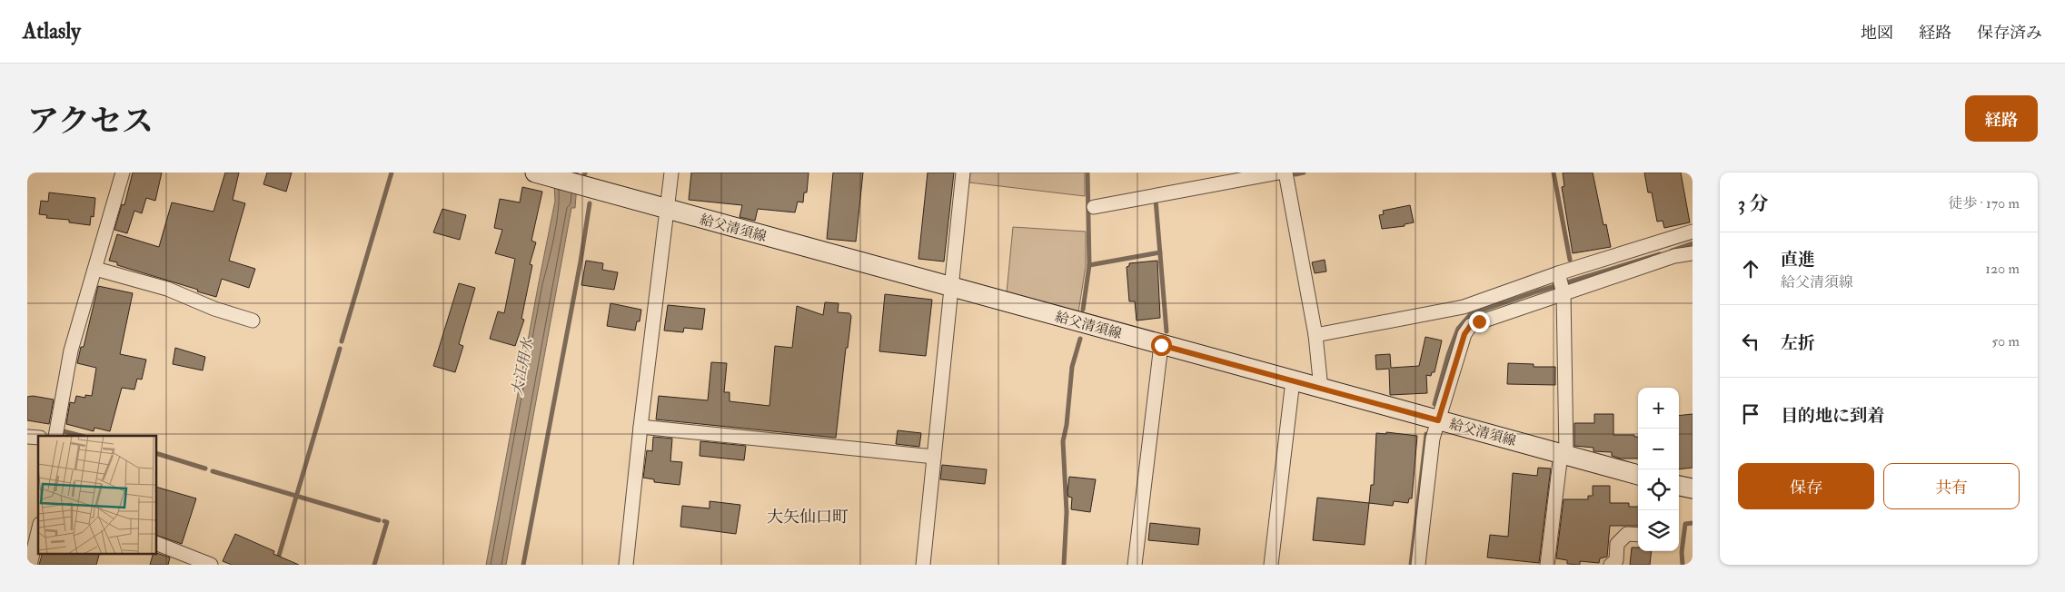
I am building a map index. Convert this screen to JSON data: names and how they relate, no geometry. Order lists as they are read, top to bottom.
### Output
{
  "streets": {
    "main road": ["給父清須線"]
  },
  "districts": ["大矢仙口町"],
  "water": ["大江用水"],
  "page": {
    "header": "Atlasly",
    "nav": ["地図", "経路", "保存済み"],
    "title": "アクセス",
    "buttons": [
      "経路",
      ["保存", "共有"]
    ],
    "heading": ["3 分", "徒歩 · 170 m"],
    "list": [
      ["直進", "給父清須線", "120 m"],
      ["左折", "50 m"],
      "目的地に到着"
    ],
    "map_buttons": ["+", "−"]
  }
}
